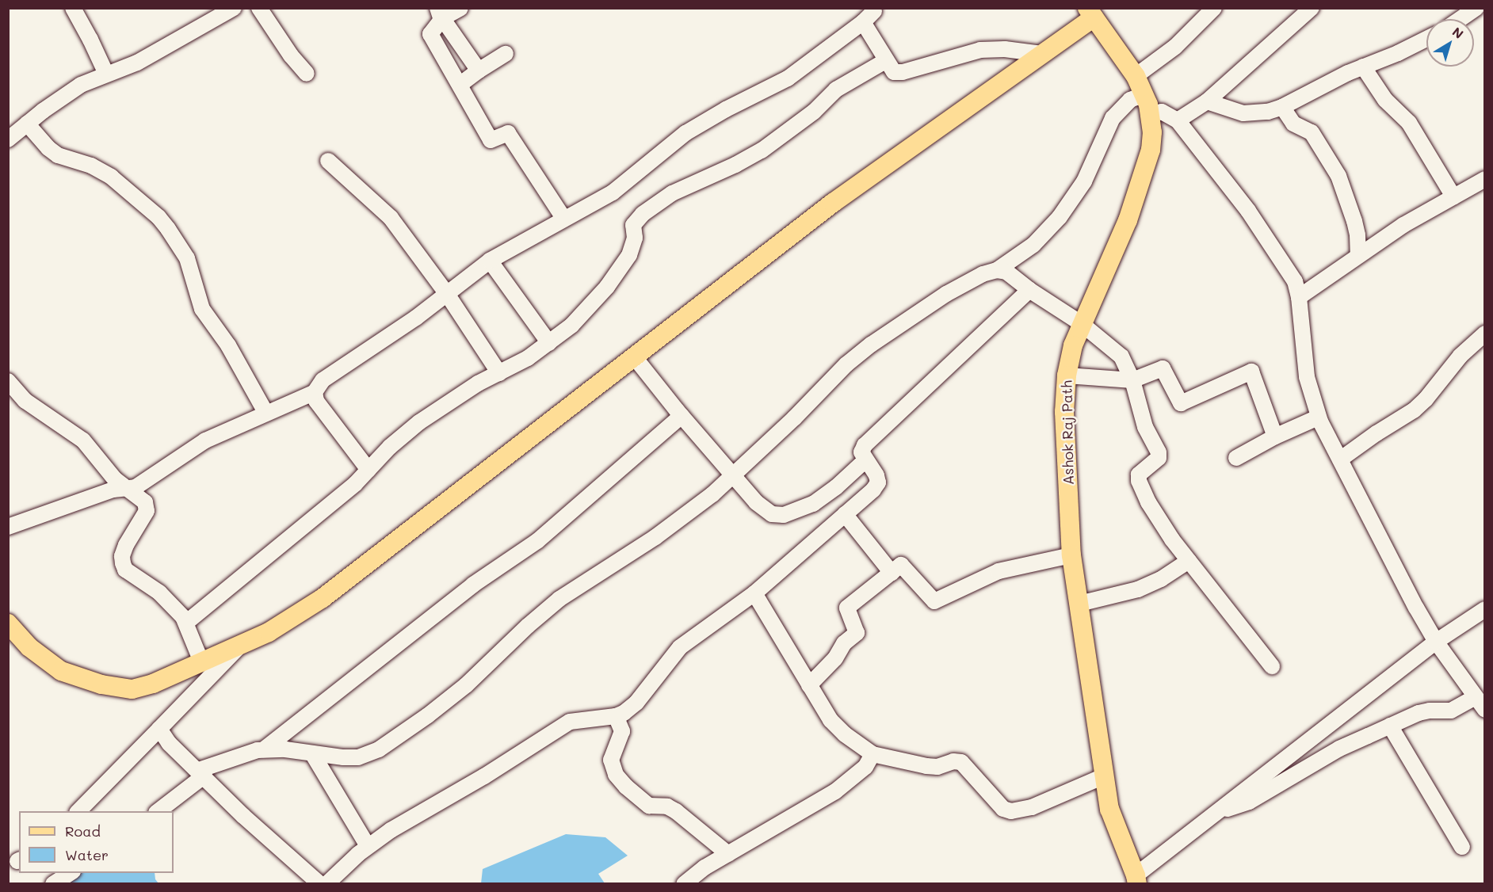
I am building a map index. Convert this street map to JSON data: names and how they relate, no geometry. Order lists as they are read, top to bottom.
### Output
{
  "streets": {
    "main road": ["Ashok Raj Path"]
  },
  "legend": ["Road", "Water"],
  "north": "top right"
}
